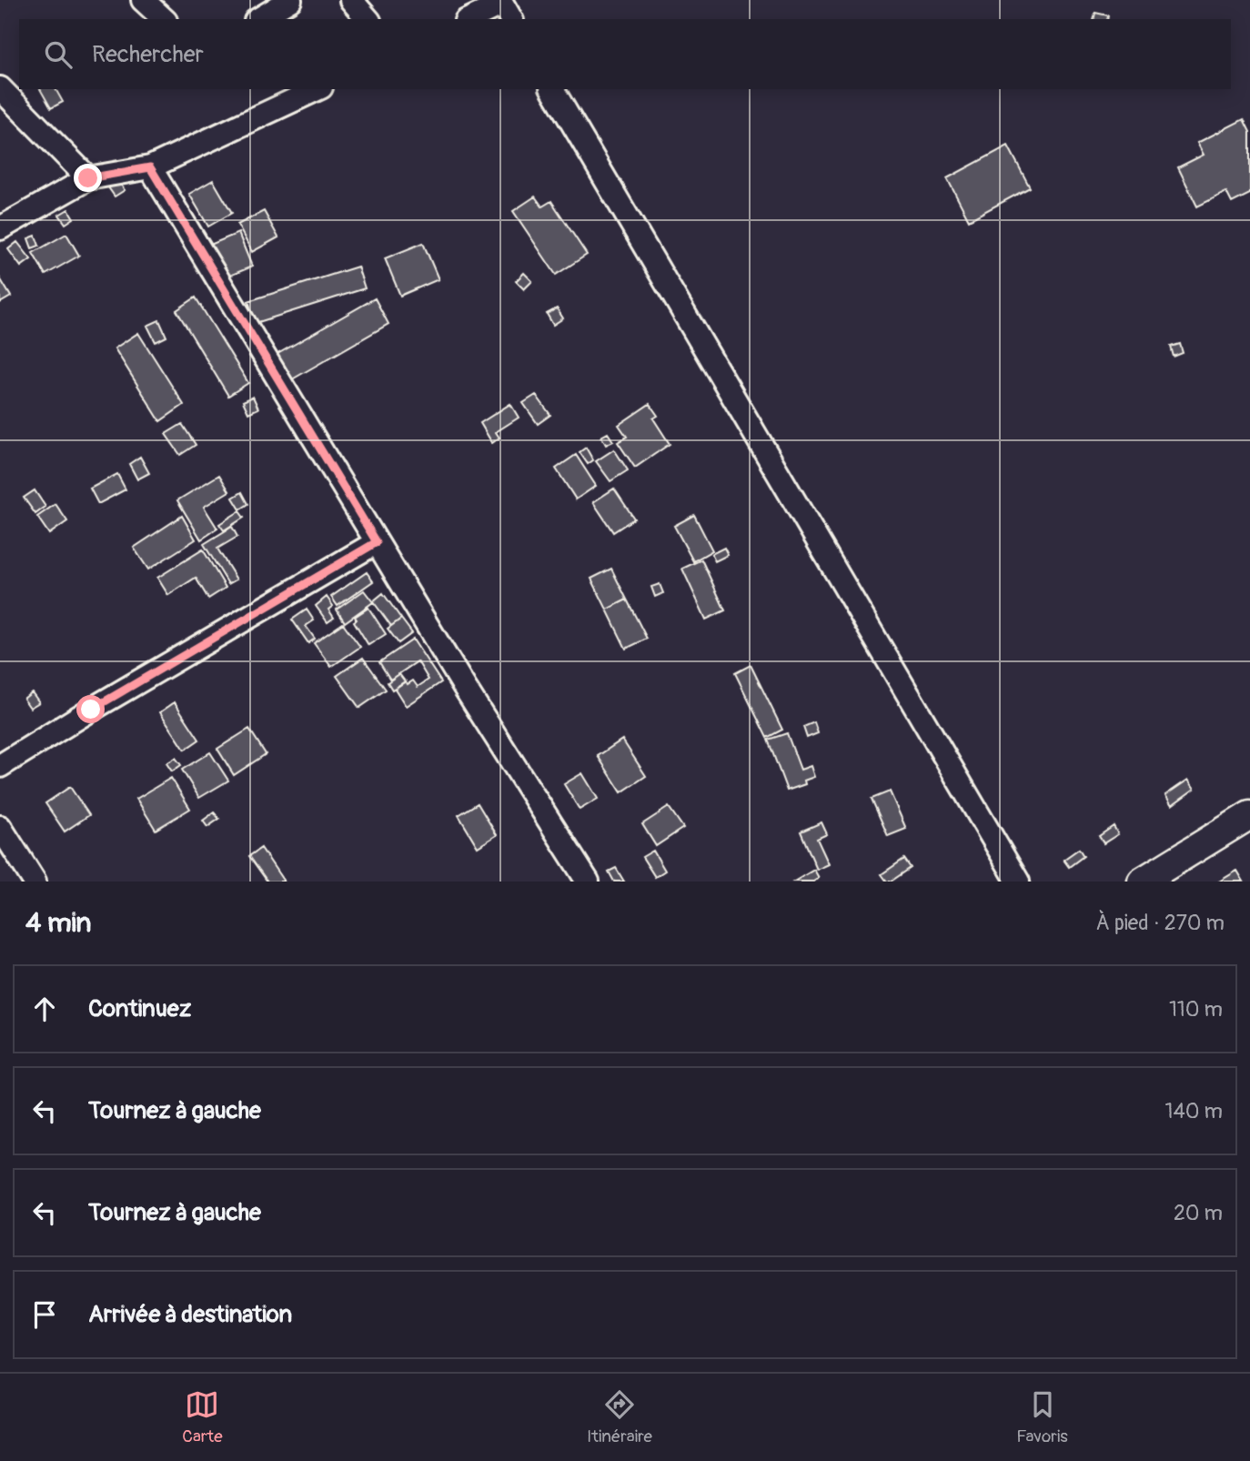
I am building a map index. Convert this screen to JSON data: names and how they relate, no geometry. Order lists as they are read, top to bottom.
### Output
{
  "page": {
    "search": "Rechercher",
    "heading": ["4 min", "À pied · 270 m"],
    "list": [
      ["Continuez", "110 m"],
      ["Tournez à gauche", "140 m"],
      ["Tournez à gauche", "20 m"],
      "Arrivée à destination"
    ],
    "nav": ["Carte", "Itinéraire", "Favoris"]
  }
}
